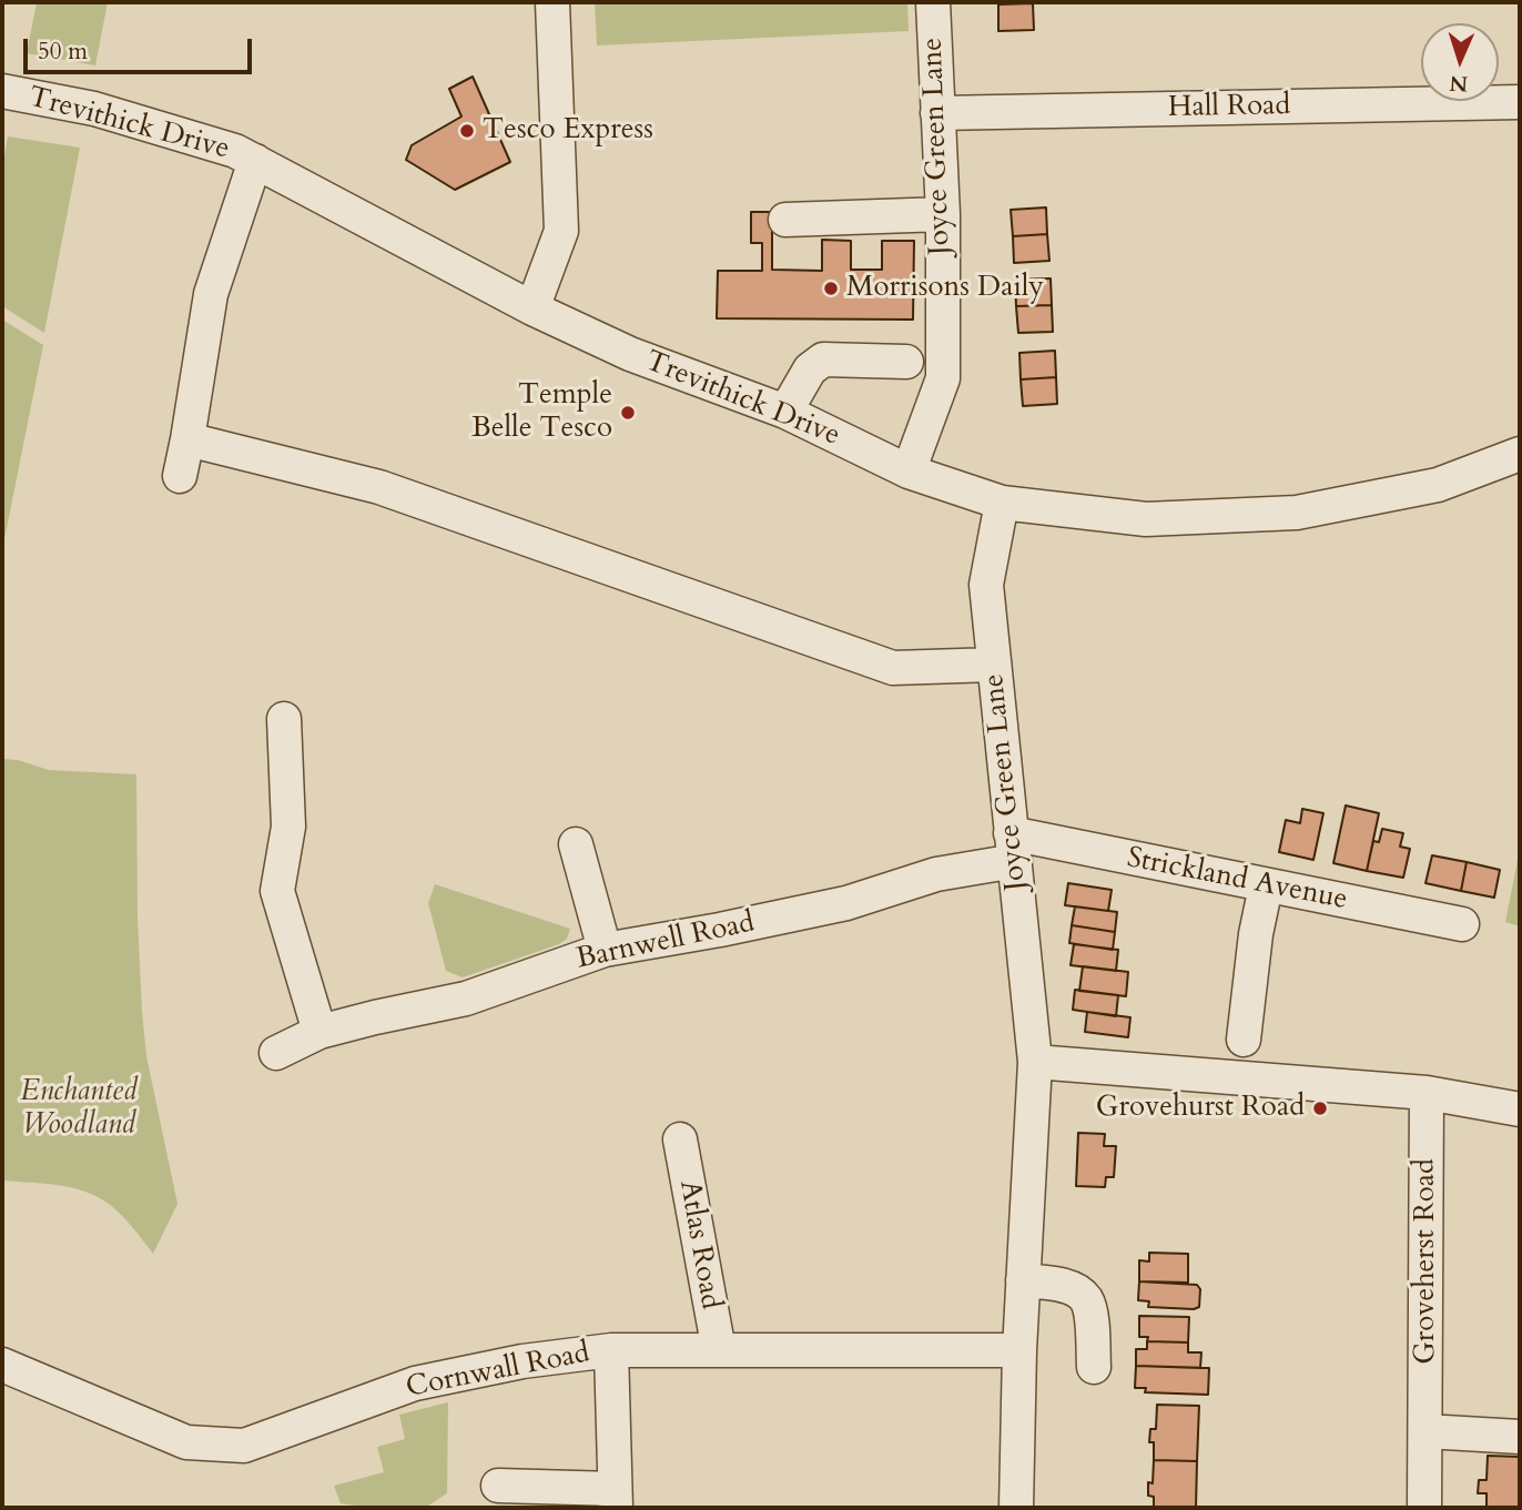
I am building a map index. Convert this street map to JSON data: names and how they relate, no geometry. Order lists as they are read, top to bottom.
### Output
{
  "streets": {
    "street": [
      "Hall Road",
      "Trevithick Drive",
      "Joyce Green Lane",
      "Strickland Avenue",
      "Barnwell Road",
      "Atlas Road",
      "Groveherst Road",
      "Cornwall Road"
    ]
  },
  "crossings": [
    ["Hall Road", "Joyce Green Lane"],
    ["Trevithick Drive", "Joyce Green Lane"],
    ["Joyce Green Lane", "Strickland Avenue"],
    ["Joyce Green Lane", "Barnwell Road"],
    ["Joyce Green Lane", "Cornwall Road"],
    ["Strickland Avenue", "Barnwell Road"],
    ["Atlas Road", "Cornwall Road"]
  ],
  "parks": ["Enchanted Woodland"],
  "places": [
    "Tesco Express",
    "Morrisons Daily",
    "Temple Belle Tesco",
    "Grovehurst Road"
  ],
  "scale_bar": "50 m",
  "north": "bottom"
}
